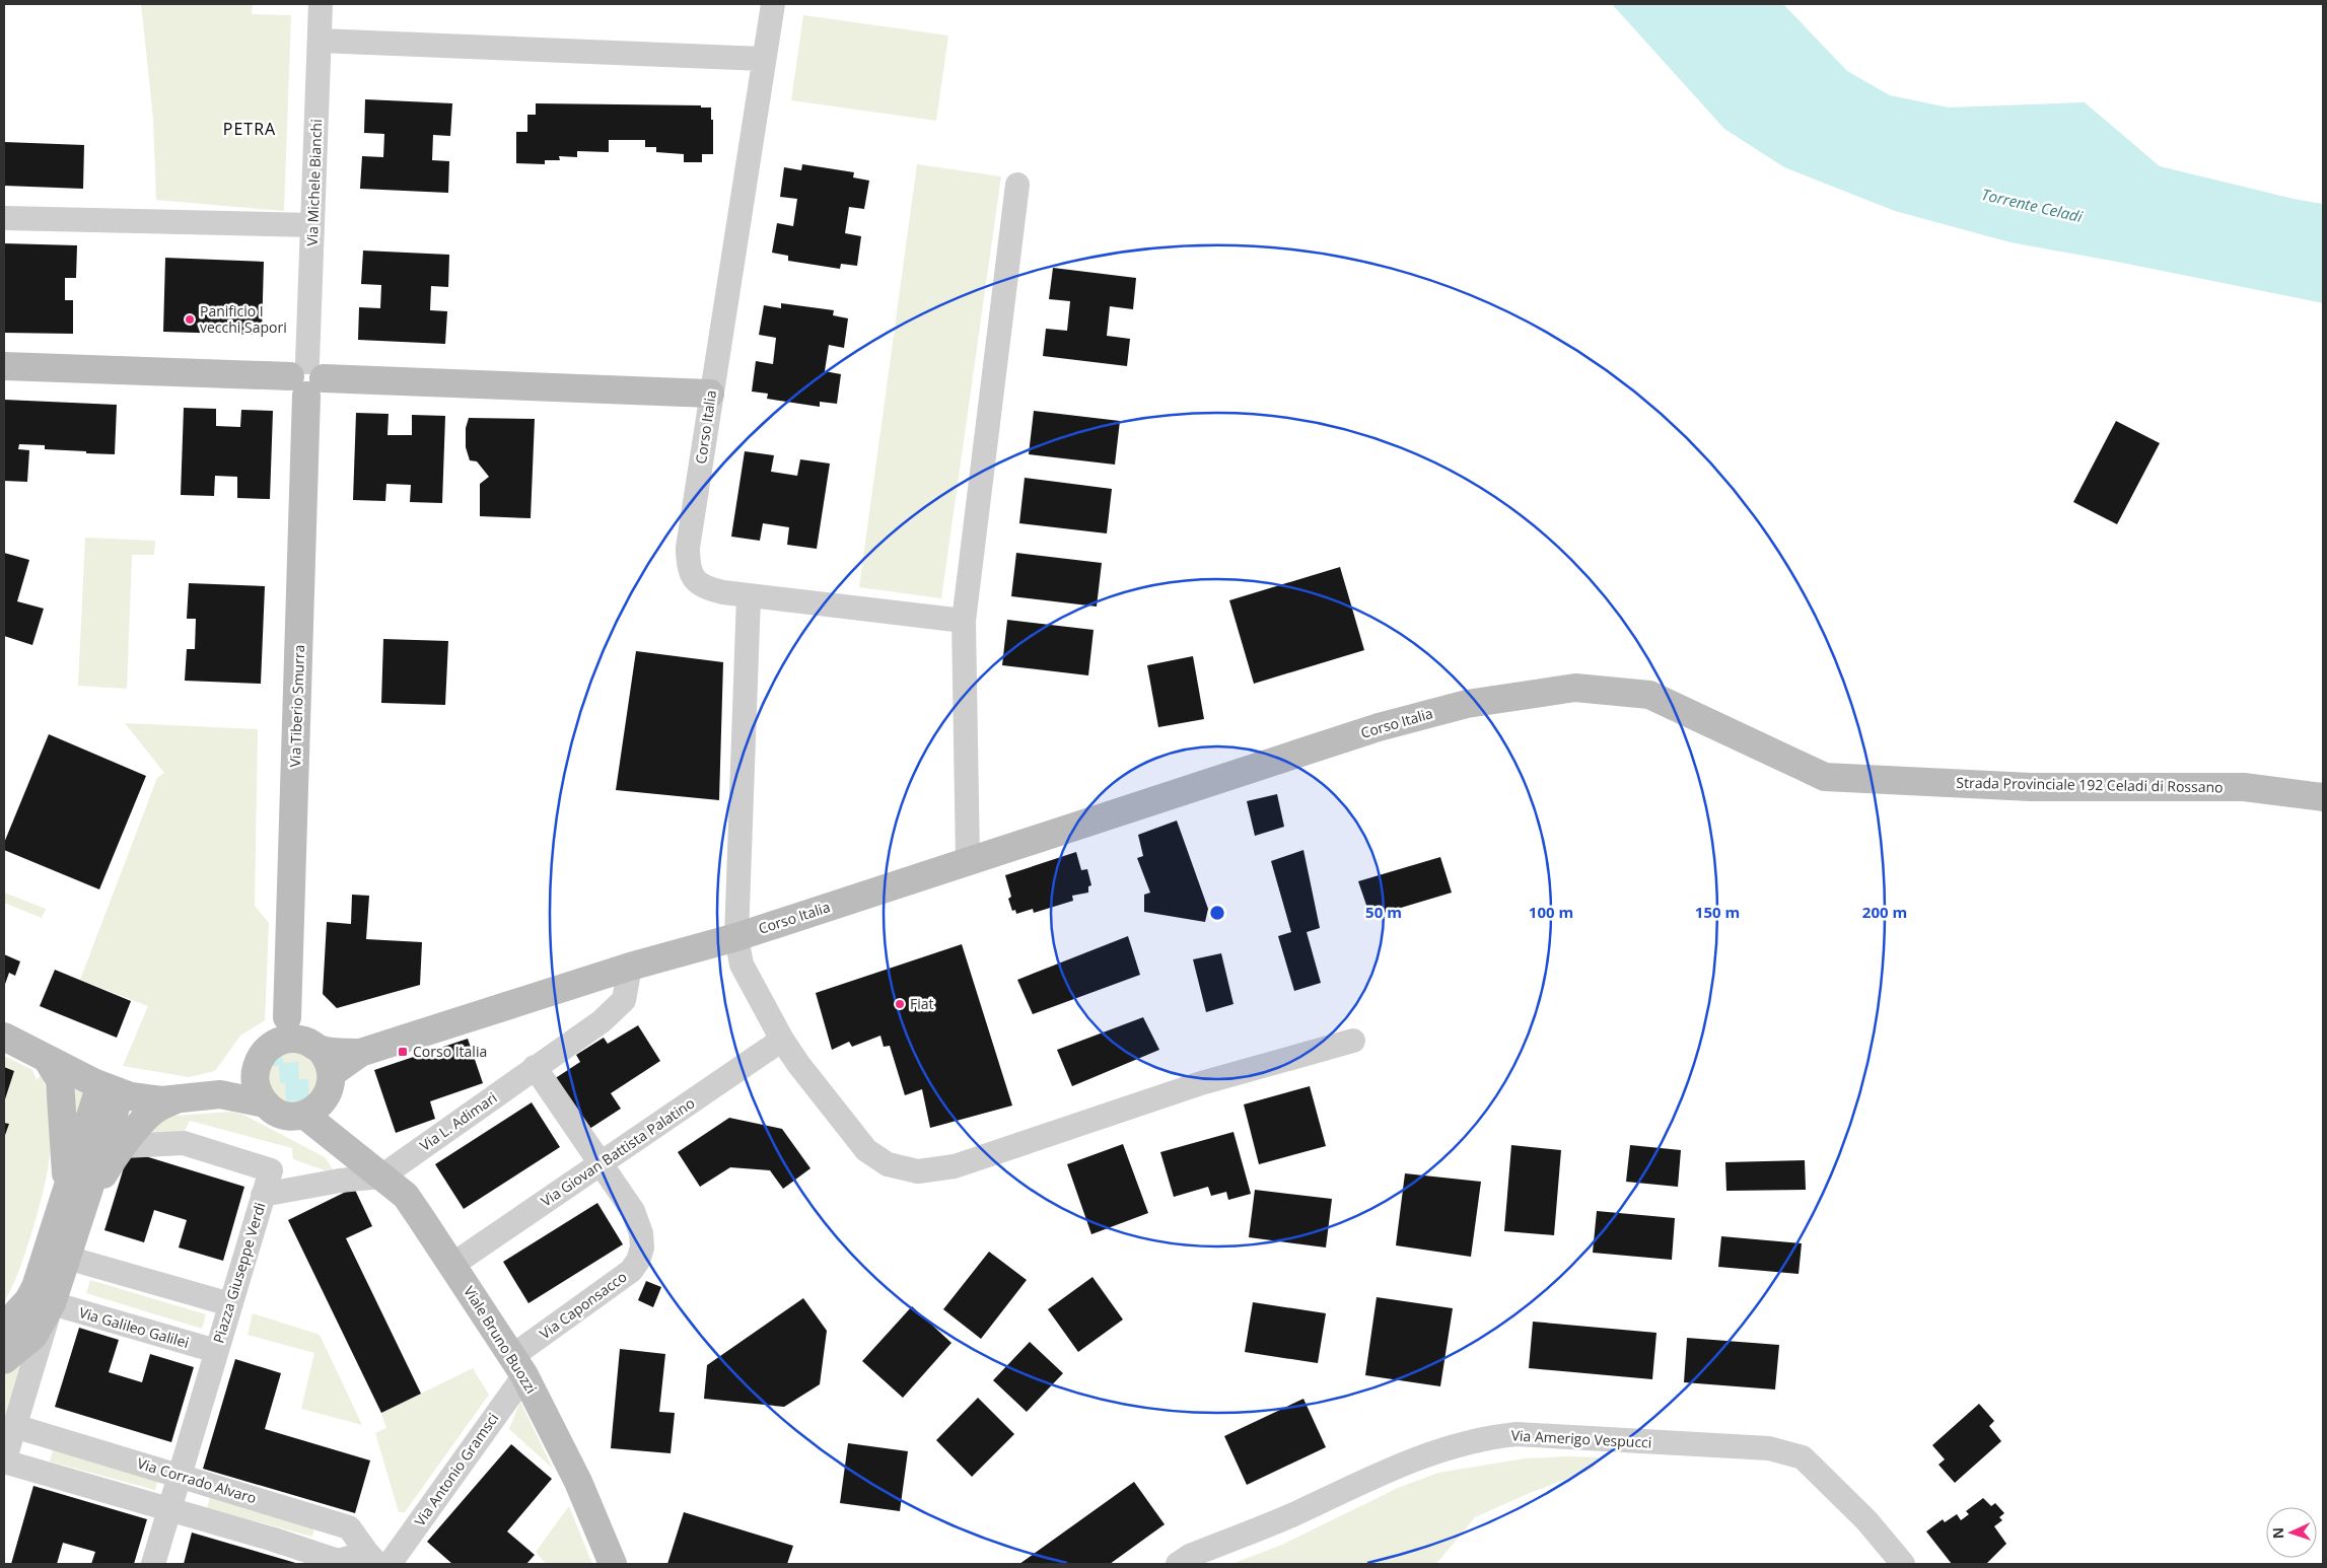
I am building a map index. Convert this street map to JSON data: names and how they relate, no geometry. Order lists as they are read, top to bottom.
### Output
{
  "streets": {
    "street": [
      "Via Michele Bianchi",
      "Corso Italia",
      "Via Tiberio Smurra",
      "Strada Provinciale 192 Celadi di Rossano",
      "Via L. Adimari",
      "Via Giovan Battista Palatino",
      "Piazza Giuseppe Verdi",
      "Via Caponsacco",
      "Via Galileo Galilei",
      "Viale Bruno Buozzi",
      "Via Amerigo Vespucci",
      "Via Antonio Gramsci",
      "Via Corrado Alvaro"
    ]
  },
  "crossings": [
    ["Via Michele Bianchi", "Via Tiberio Smurra"],
    ["Corso Italia", "Strada Provinciale 192 Celadi di Rossano"],
    ["Corso Italia", "Via L. Adimari"],
    ["Corso Italia", "Viale Bruno Buozzi"],
    ["Via L. Adimari", "Piazza Giuseppe Verdi"],
    ["Via L. Adimari", "Viale Bruno Buozzi"],
    ["Via Giovan Battista Palatino", "Via Caponsacco"],
    ["Via Giovan Battista Palatino", "Viale Bruno Buozzi"],
    ["Piazza Giuseppe Verdi", "Via Galileo Galilei"],
    ["Piazza Giuseppe Verdi", "Viale Bruno Buozzi"],
    ["Piazza Giuseppe Verdi", "Via Corrado Alvaro"],
    ["Via Caponsacco", "Viale Bruno Buozzi"],
    ["Via Caponsacco", "Via Antonio Gramsci"],
    ["Viale Bruno Buozzi", "Via Antonio Gramsci"]
  ],
  "districts": ["PETRA"],
  "water": ["Torrente Celadi"],
  "places": {
    "other": ["Panificio I vecchi Sapori", "Fiat"],
    "transit": ["Corso Italia"]
  },
  "north": "left",
  "rings": [
    "50 m",
    "100 m",
    "150 m",
    "200 m"
  ]
}
